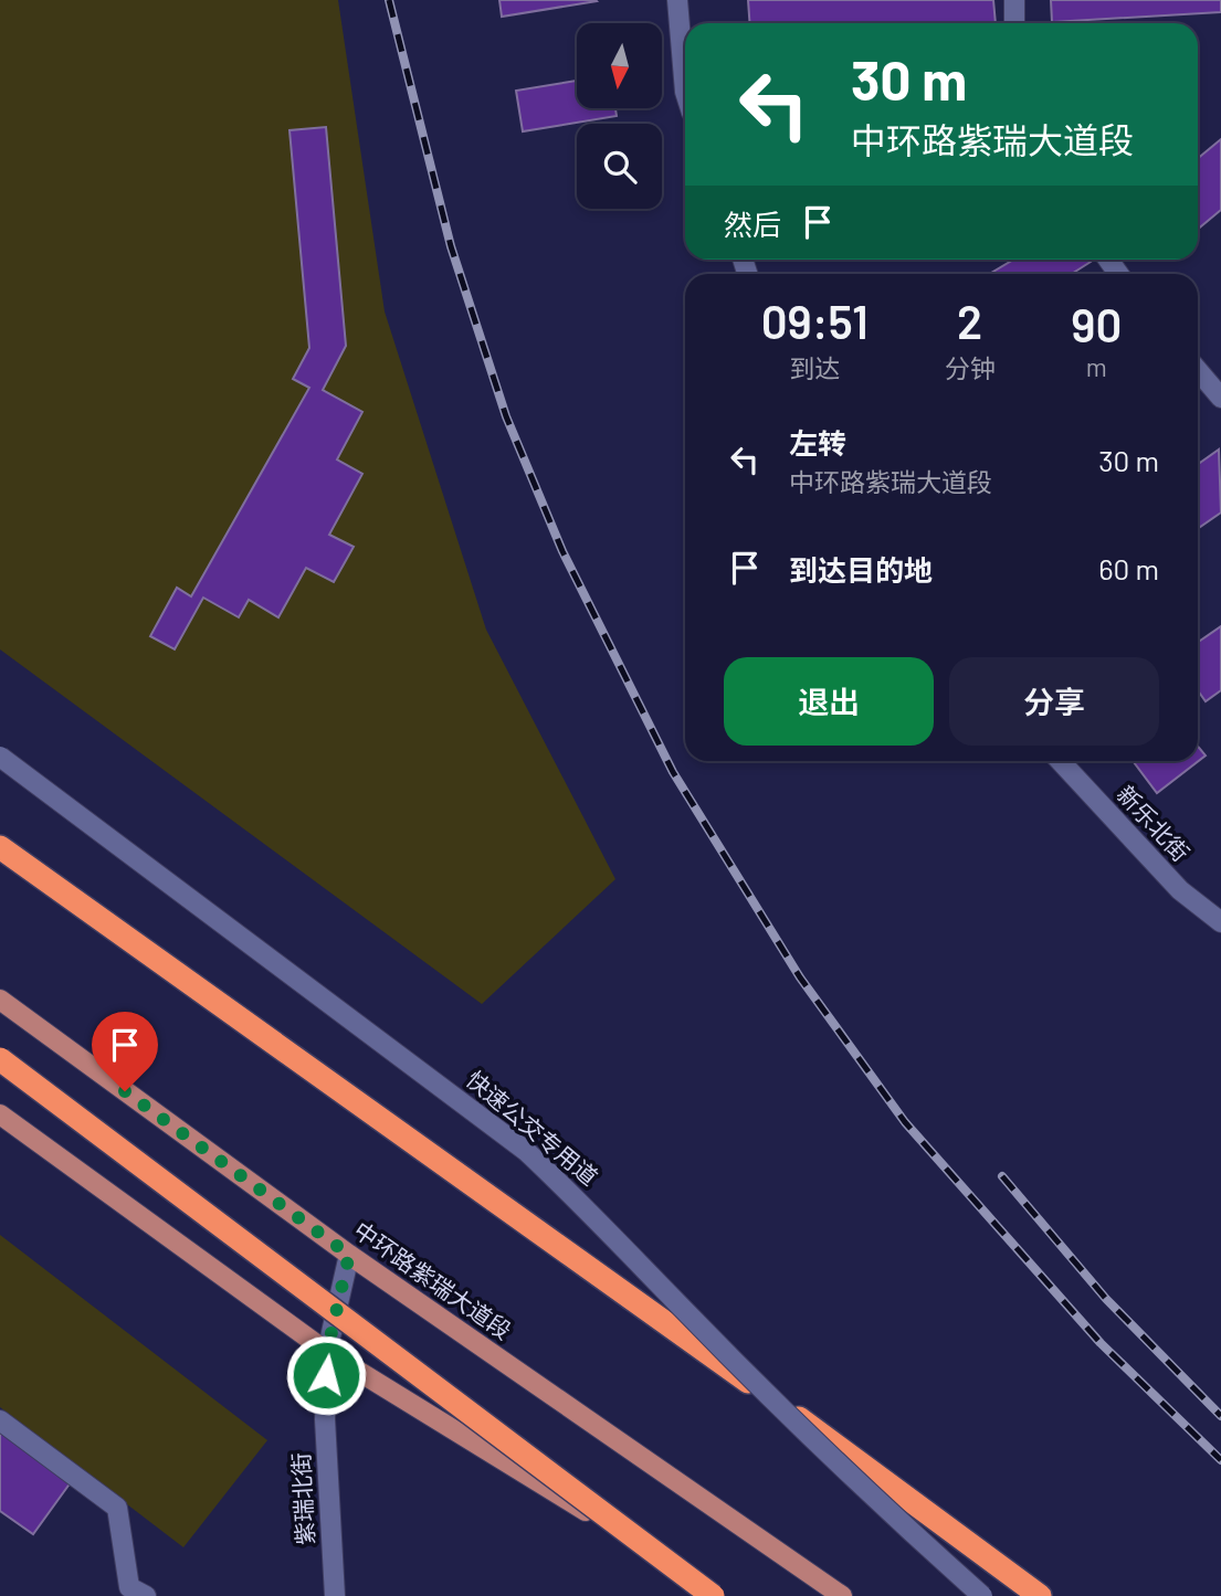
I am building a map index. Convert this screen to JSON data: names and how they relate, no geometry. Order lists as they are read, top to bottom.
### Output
{
  "streets": {
    "main road": ["中环路紫瑞大道段"],
    "street": ["新乐北街", "快速公交专用道", "紫瑞北街"]
  },
  "crossings": [
    ["中环路紫瑞大道段", "紫瑞北街"]
  ],
  "north": "bottom",
  "page": {
    "turn": ["30 m", "中环路紫瑞大道段"],
    "then": "然后",
    "eta": [
      "09:51",
      "到达",
      "2",
      "分钟",
      "90",
      "m"
    ],
    "list": [
      {
        "name": "左转",
        "note": "中环路紫瑞大道段",
        "value": "30 m"
      },
      {
        "name": "到达目的地",
        "value": "60 m"
      }
    ],
    "buttons": ["退出", "分享"]
  }
}
